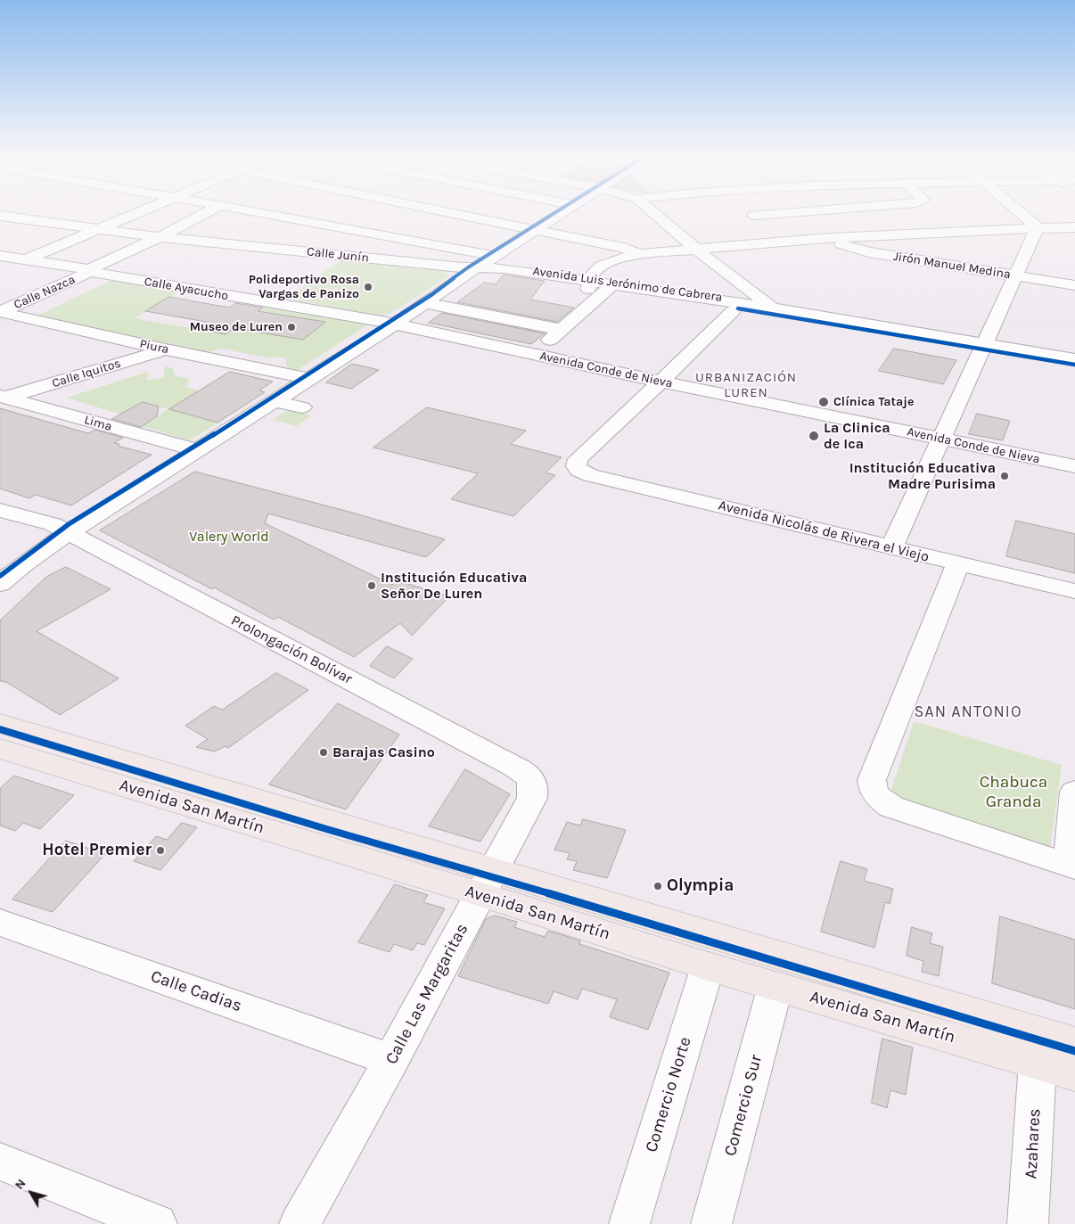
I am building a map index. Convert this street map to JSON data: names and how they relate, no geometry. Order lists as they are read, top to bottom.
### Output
{
  "streets": {
    "main road": ["Avenida San Martín"],
    "street": [
      "Calle Junín",
      "Jirón Manuel Medina",
      "Avenida Luis Jerónimo de Cabrera",
      "Calle Ayacucho",
      "Calle Nazca",
      "Piura",
      "Avenida Conde de Nieva",
      "Calle Iquitos",
      "Lima",
      "Avenida Nicolás de Rivera el Viejo",
      "Prolongación Bolívar",
      "Calle Cadias",
      "Calle Las Margaritas",
      "Comercio Norte",
      "Comercio Sur",
      "Azahares"
    ]
  },
  "crossings": [
    ["Calle Junín", "Avenida Luis Jerónimo de Cabrera"],
    ["Calle Junín", "Calle Nazca"],
    ["Calle Ayacucho", "Calle Nazca"],
    ["Calle Ayacucho", "Avenida Conde de Nieva"],
    ["Calle Nazca", "Piura"],
    ["Piura", "Calle Iquitos"],
    ["Avenida Conde de Nieva", "Avenida Nicolás de Rivera el Viejo"],
    ["Calle Iquitos", "Lima"],
    ["Prolongación Bolívar", "Calle Las Margaritas"],
    ["Avenida San Martín", "Calle Las Margaritas"],
    ["Avenida San Martín", "Comercio Norte"],
    ["Avenida San Martín", "Comercio Sur"],
    ["Avenida San Martín", "Azahares"],
    ["Calle Cadias", "Calle Las Margaritas"]
  ],
  "districts": ["URBANIZACIÓN LUREN", "SAN ANTONIO"],
  "parks": ["Valery World", "Chabuca Granda"],
  "places": [
    "Polideportivo Rosa Vargas de Panizo",
    "Museo de Luren",
    "Clínica Tataje",
    "La Clinica de Ica",
    "Institución Educativa Madre Purisima",
    "Institución Educativa Señor De Luren",
    "Barajas Casino",
    "Hotel Premier",
    "Olympia"
  ],
  "north": "top left"
}
